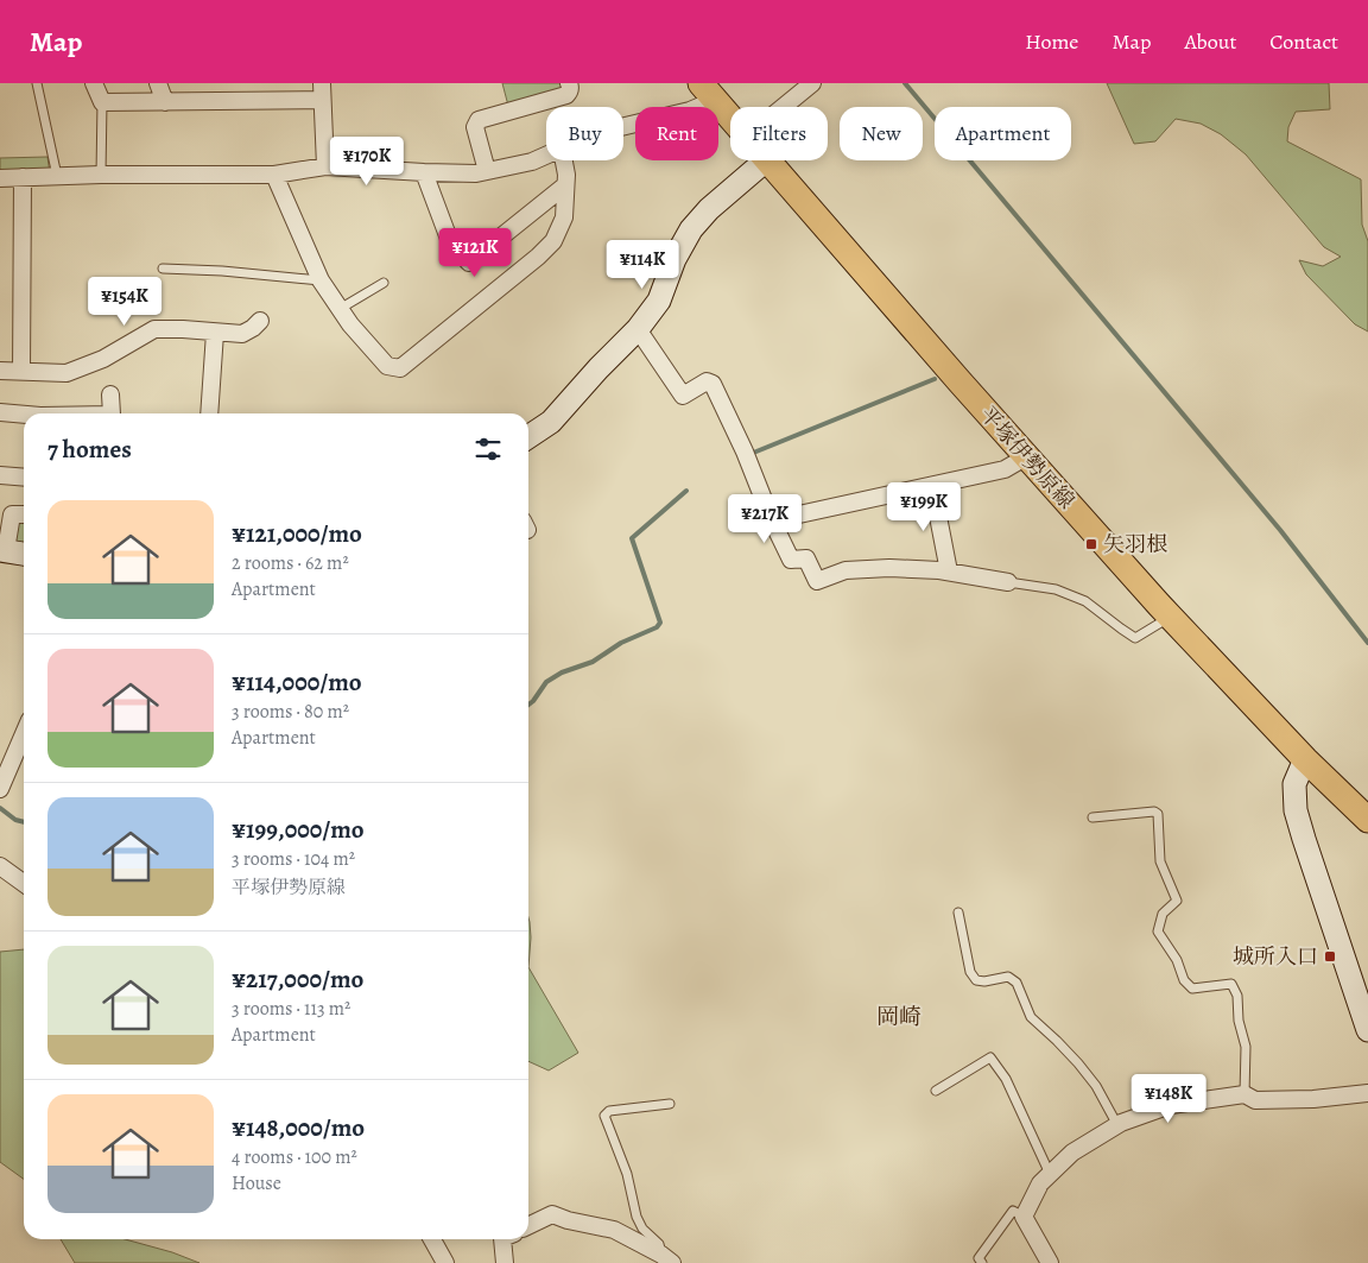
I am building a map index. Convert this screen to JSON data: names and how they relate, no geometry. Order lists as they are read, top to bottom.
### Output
{
  "streets": {
    "main road": ["平塚伊勢原線"]
  },
  "districts": ["岡崎"],
  "places": {
    "transit": ["矢羽根", "城所入口"]
  },
  "page": {
    "header": "Map",
    "nav": [
      "Home",
      "Map",
      "About",
      "Contact"
    ],
    "chip": [
      "Buy",
      "Rent",
      "Filters",
      "New",
      "Apartment"
    ],
    "price": [
      "¥170K",
      "¥121K",
      "¥114K",
      "¥154K",
      "¥199K",
      "¥217K",
      "¥148K"
    ],
    "heading": "7 homes",
    "list": [
      {
        "name": "¥121,000/mo",
        "note": "2 rooms · 62 m² · Apartment"
      },
      {
        "name": "¥114,000/mo",
        "note": "3 rooms · 80 m² · Apartment"
      },
      {
        "name": "¥199,000/mo",
        "note": "3 rooms · 104 m² · 平塚伊勢原線"
      },
      {
        "name": "¥217,000/mo",
        "note": "3 rooms · 113 m² · Apartment"
      },
      {
        "name": "¥148,000/mo",
        "note": "4 rooms · 100 m² · House"
      }
    ]
  }
}
